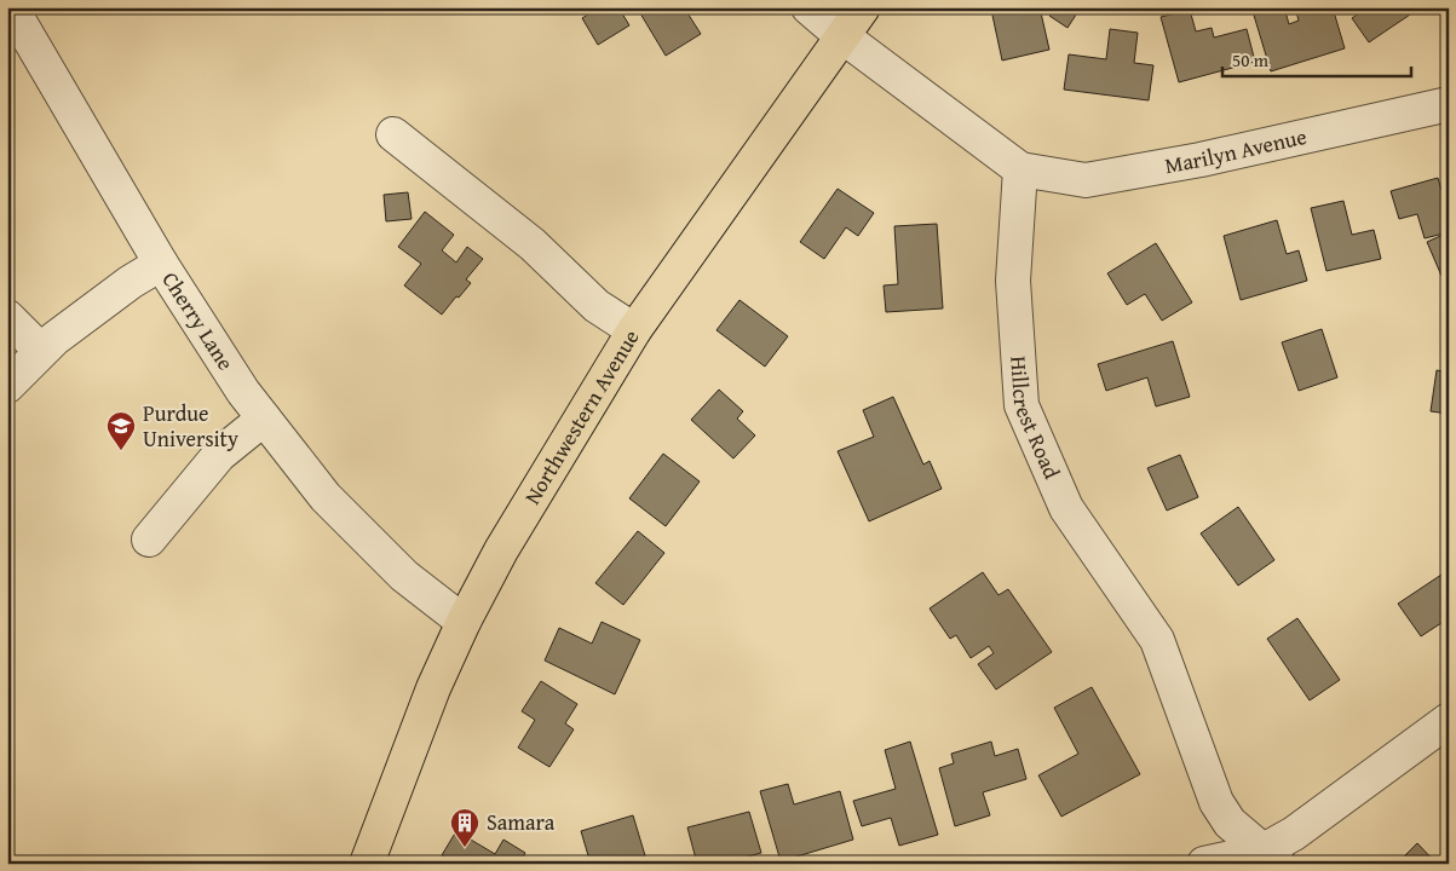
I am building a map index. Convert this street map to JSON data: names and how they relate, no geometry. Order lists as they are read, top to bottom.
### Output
{
  "streets": {
    "main road": ["Northwestern Avenue"],
    "street": ["Marilyn Avenue", "Cherry Lane", "Hillcrest Road"]
  },
  "crossings": [
    ["Marilyn Avenue", "Hillcrest Road"],
    ["Cherry Lane", "Northwestern Avenue"]
  ],
  "places": {
    "school or university": ["Purdue University"],
    "building": ["Samara"]
  },
  "scale_bar": "50 m"
}
